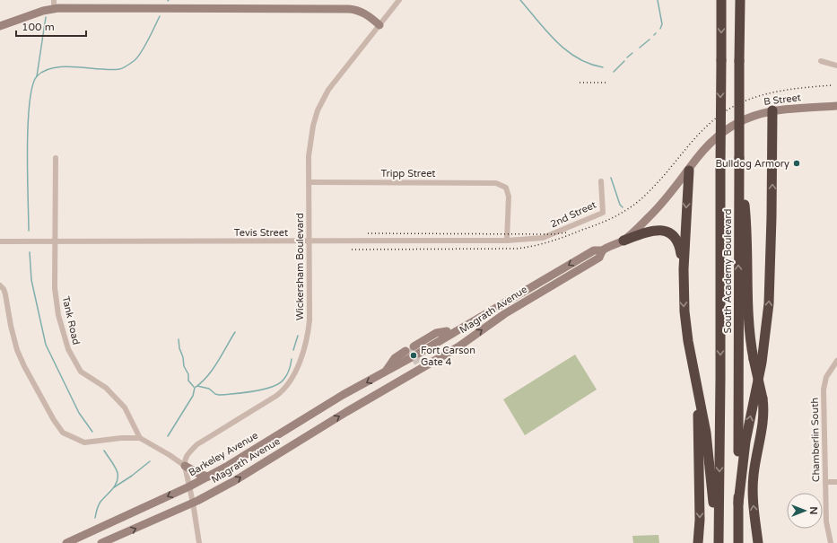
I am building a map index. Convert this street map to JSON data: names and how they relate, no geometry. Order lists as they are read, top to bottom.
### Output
{
  "streets": {
    "highway": ["South Academy Boulevard"],
    "main road": ["B Street", "Magrath Avenue", "Barkeley Avenue"],
    "street": [
      "Tripp Street",
      "2nd Street",
      "Tevis Street",
      "Wickersham Boulevard",
      "Tank Road",
      "Chamberlin South"
    ]
  },
  "crossings": [
    ["B Street", "Magrath Avenue"],
    ["Tripp Street", "Tevis Street"],
    ["Tripp Street", "Wickersham Boulevard"],
    ["2nd Street", "Tevis Street"],
    ["Tevis Street", "Wickersham Boulevard"],
    ["Tevis Street", "Tank Road"]
  ],
  "one_way": ["Magrath Avenue", "Barkeley Avenue"],
  "places": ["Bulldog Armory", "Fort Carson Gate 4"],
  "scale_bar": "100 m",
  "north": "right"
}
